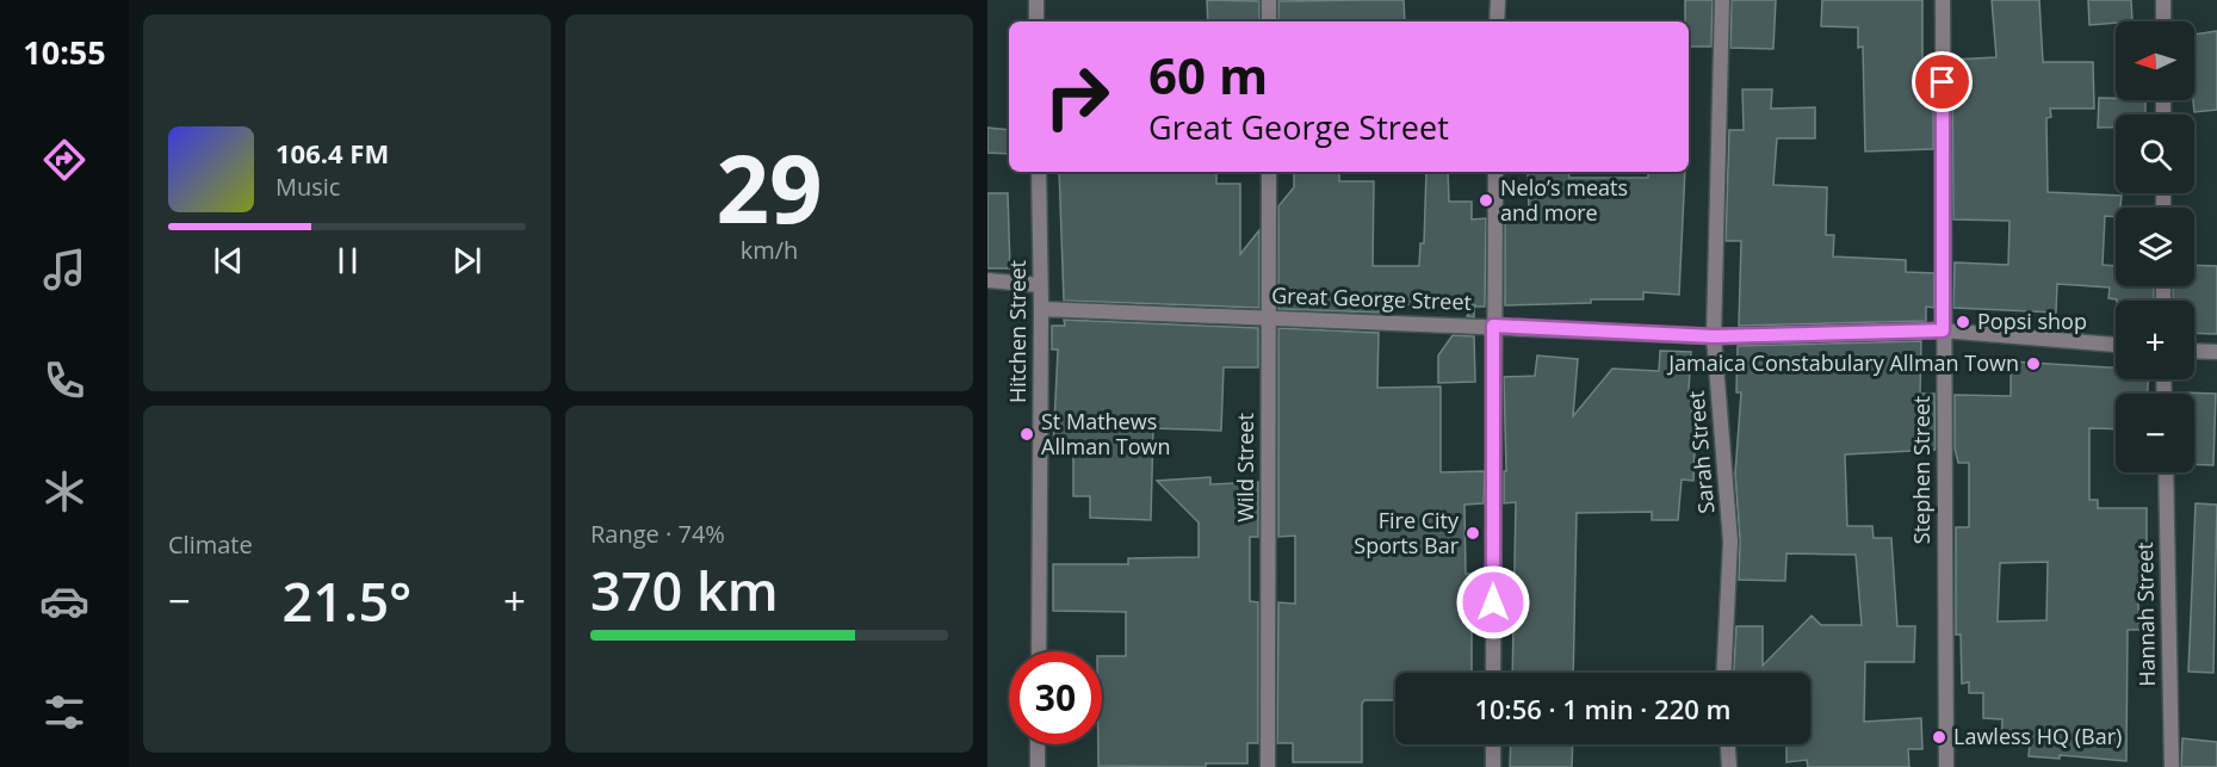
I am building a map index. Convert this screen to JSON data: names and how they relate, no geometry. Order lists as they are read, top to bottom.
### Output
{
  "streets": {
    "street": [
      "Great George Street",
      "Hitchen Street",
      "Sarah Street",
      "Wild Street",
      "Stephen Street",
      "Hannah Street"
    ]
  },
  "crossings": [
    ["Great George Street", "Hitchen Street"],
    ["Great George Street", "Sarah Street"],
    ["Great George Street", "Wild Street"],
    ["Great George Street", "Stephen Street"]
  ],
  "places": [
    "Nelo’s meats and more",
    "Popsi shop",
    "Jamaica Constabulary Allman Town",
    "St Mathews Allman Town",
    "Fire City Sports Bar",
    "Lawless HQ (Bar)"
  ],
  "north": "left",
  "page": {
    "tabs": "10:55",
    "tile": [
      ["29", "km/h"],
      "Climate",
      ["Range · 74%", "370 km"]
    ],
    "map_buttons": ["+", "−"],
    "turn": ["60 m", "Great George Street"],
    "song": ["106.4 FM", "Music"],
    "heat": ["−", "21.5°", "+"],
    "limit": "30",
    "trip": "10:56 · 1 min · 220 m"
  }
}
